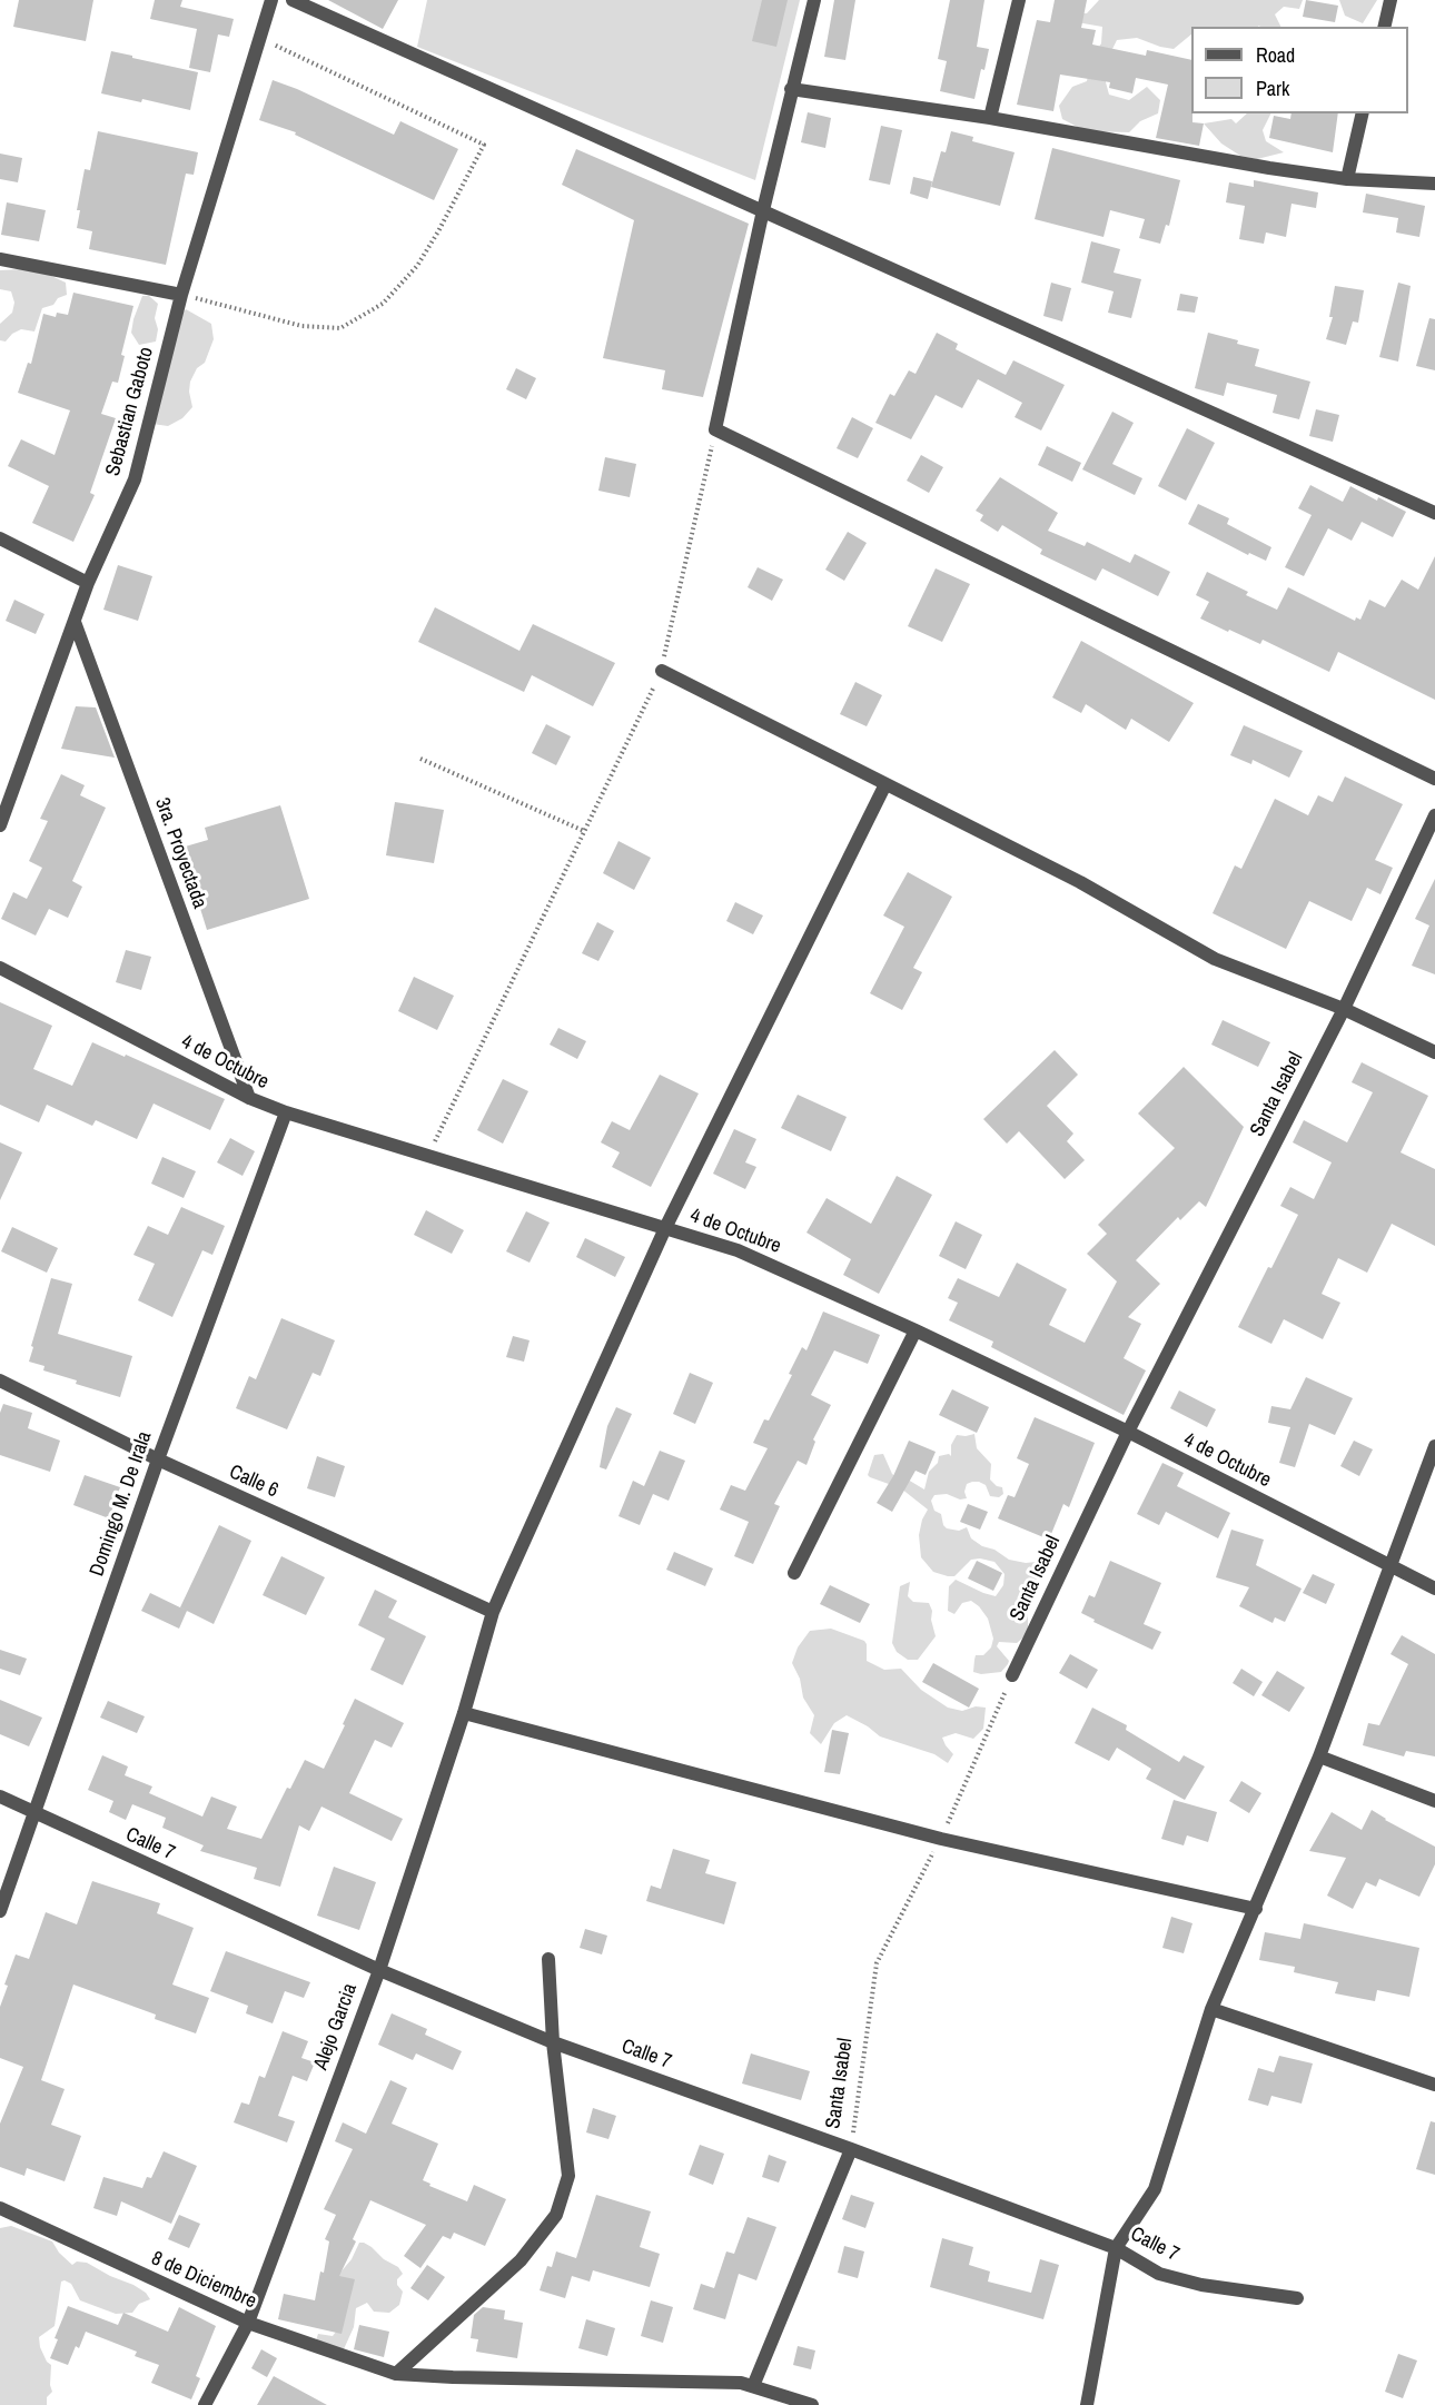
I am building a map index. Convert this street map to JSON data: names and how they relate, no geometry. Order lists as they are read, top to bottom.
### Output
{
  "streets": {
    "street": [
      "Sebastian Gaboto",
      "3ra. Proyectada",
      "4 de Octubre",
      "Santa Isabel",
      "Calle 6",
      "Domingo M. De Irala",
      "Calle 7",
      "Alejo Garcia",
      "8 de Diciembre"
    ]
  },
  "crossings": [
    ["Sebastian Gaboto", "3ra. Proyectada"],
    ["3ra. Proyectada", "4 de Octubre"],
    ["4 de Octubre", "Santa Isabel"],
    ["4 de Octubre", "Domingo M. De Irala"],
    ["4 de Octubre", "Alejo Garcia"],
    ["Santa Isabel", "Calle 7"],
    ["Santa Isabel", "8 de Diciembre"],
    ["Calle 6", "Domingo M. De Irala"],
    ["Calle 6", "Alejo Garcia"],
    ["Domingo M. De Irala", "Calle 7"],
    ["Calle 7", "Alejo Garcia"],
    ["Alejo Garcia", "8 de Diciembre"]
  ],
  "legend": ["Road", "Park"]
}
